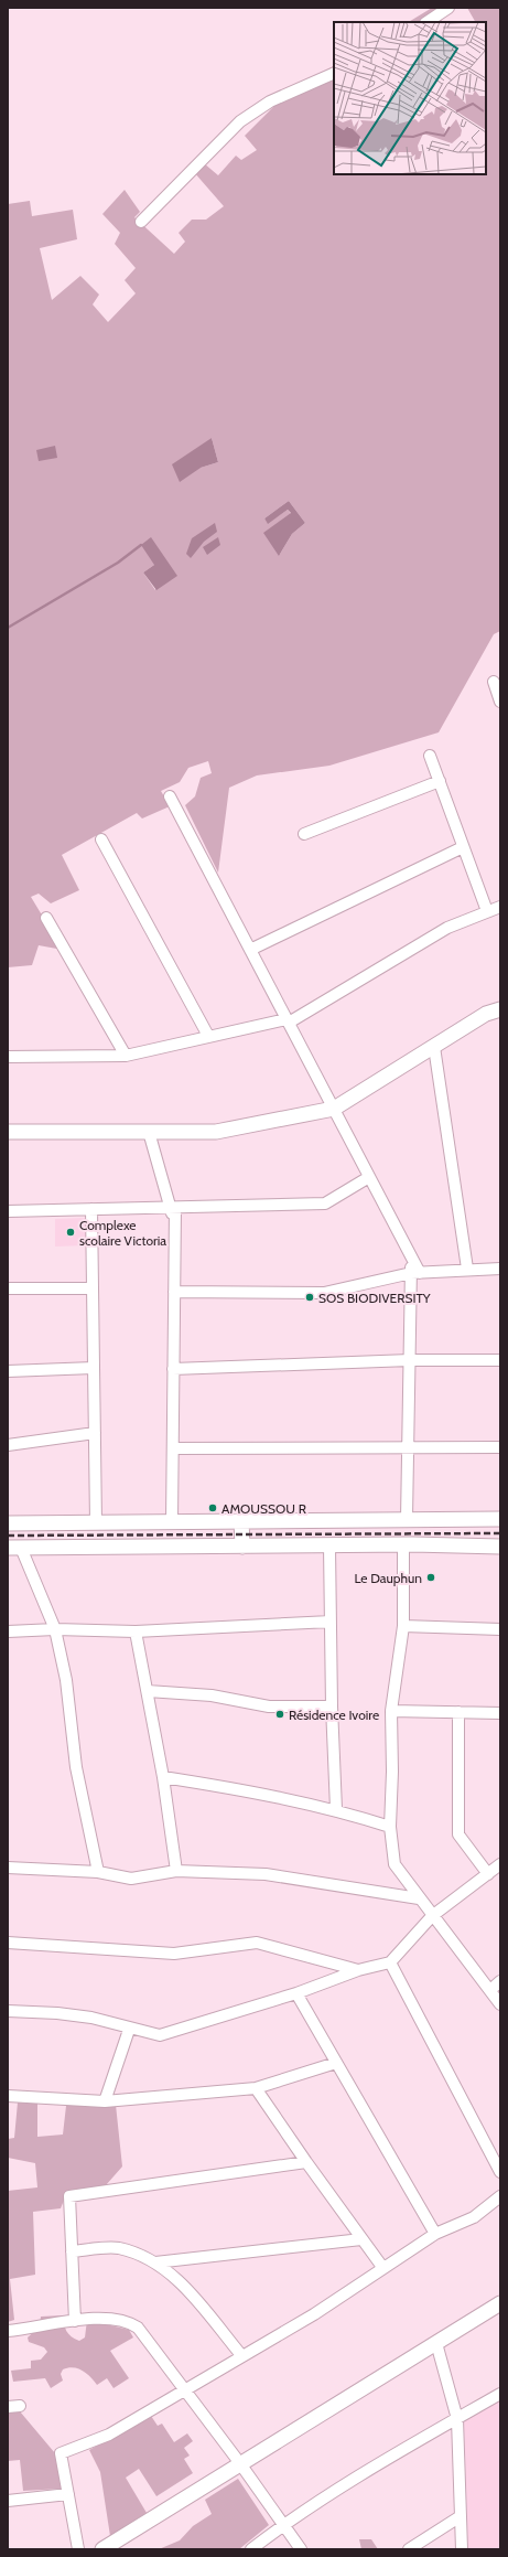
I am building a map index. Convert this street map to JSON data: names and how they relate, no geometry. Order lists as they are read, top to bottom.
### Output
{
  "places": [
    "Complexe scolaire Victoria",
    "SOS BIODIVERSITY",
    "AMOUSSOU R",
    "Le Dauphun",
    "Résidence Ivoire"
  ]
}
